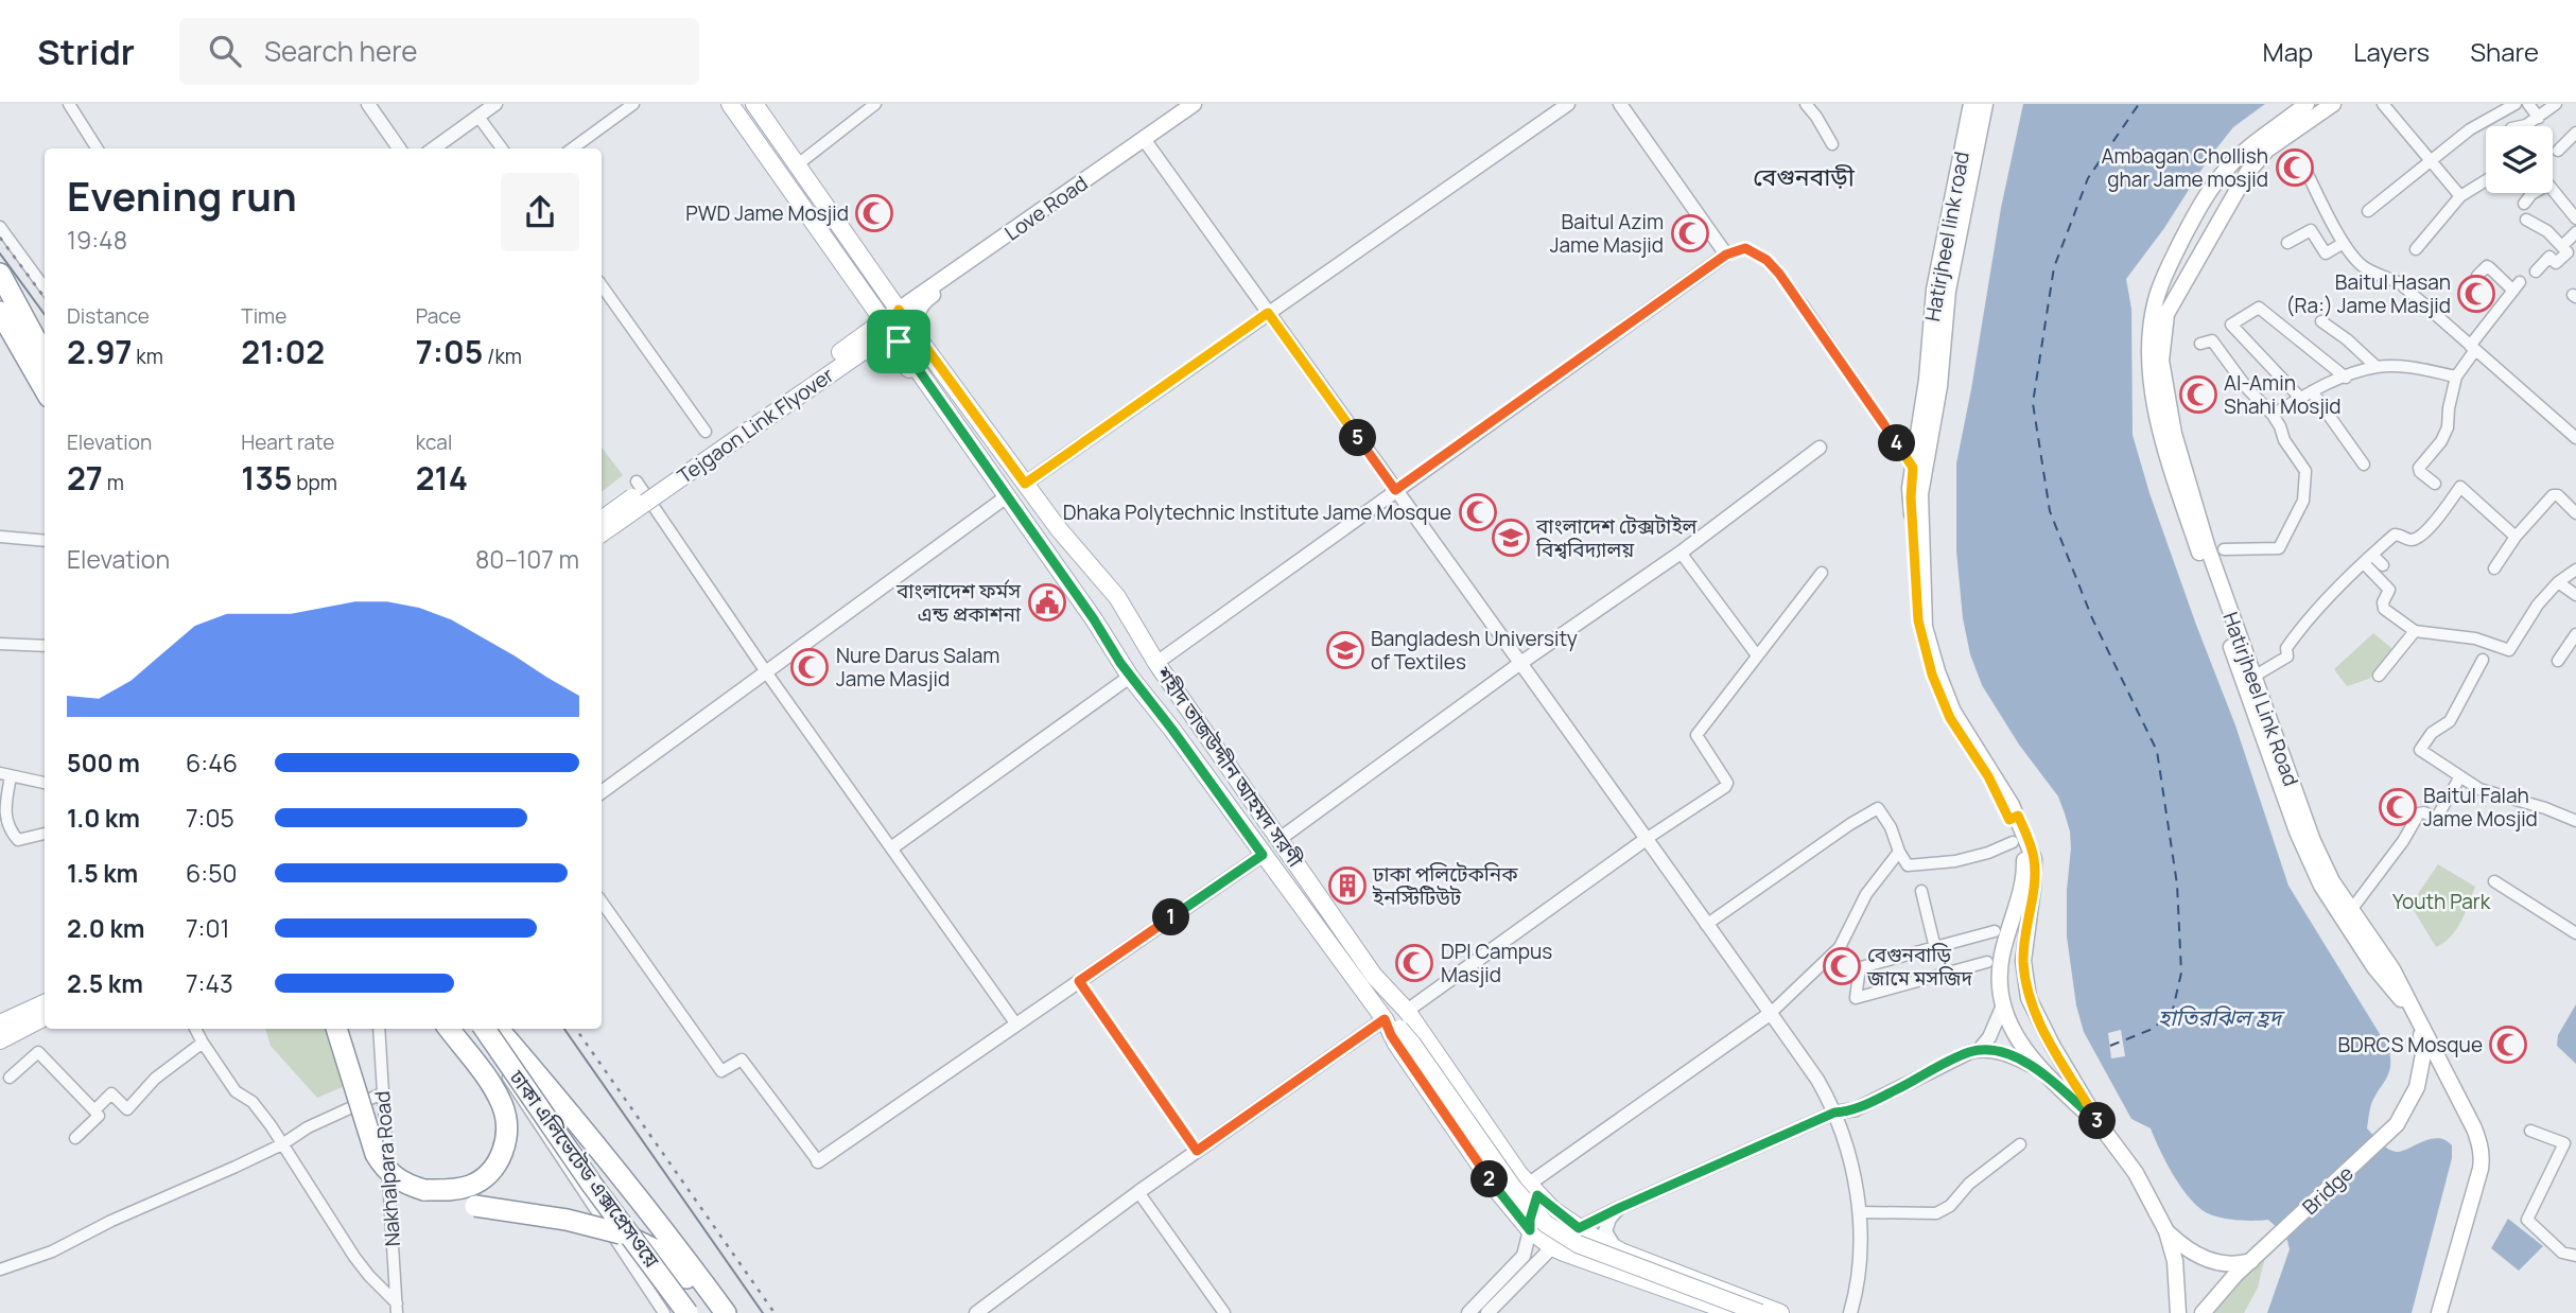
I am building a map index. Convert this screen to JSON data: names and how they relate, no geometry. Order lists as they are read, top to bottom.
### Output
{
  "streets": {
    "highway": ["ঢাকা এলিভেটেড এক্সপ্রেসওয়ে"],
    "main road": [
      "Love Road",
      "Hatirjheel link road",
      "Tejgaon Link Flyover",
      "Hatirjheel Link Road",
      "শহীদ তাজউদ্দীন আহমদ সরণী",
      "Bridge"
    ],
    "street": ["Nakhalpara Road"]
  },
  "crossings": [
    ["Love Road", "শহীদ তাজউদ্দীন আহমদ সরণী"],
    ["Hatirjheel link road", "Hatirjheel Link Road"],
    ["Tejgaon Link Flyover", "শহীদ তাজউদ্দীন আহমদ সরণী"],
    ["Hatirjheel Link Road", "Bridge"]
  ],
  "districts": ["বেগুনবাড়ী"],
  "water": ["হাতিরঝিল হ্রদ"],
  "parks": ["Youth Park"],
  "places": {
    "mosque": [
      "Ambagan Chollish ghar Jame mosjid",
      "PWD Jame Mosjid",
      "Baitul Azim Jame Masjid",
      "Baitul Hasan (Ra:) Jame Masjid",
      "Al-Amin Shahi Mosjid",
      "Dhaka Polytechnic Institute Jame Mosque",
      "Nure Darus Salam Jame Masjid",
      "Baitul Falah Jame Mosjid",
      "DPI Campus Masjid",
      "বেগুনবাড়ি জামে মসজিদ",
      "BDRCS Mosque"
    ],
    "school or university": ["বাংলাদেশ টেক্সটাইল বিশ্ববিদ্যালয়", "Bangladesh University of Textiles"],
    "public building": ["বাংলাদেশ ফর্মস এন্ড প্রকাশনা"],
    "building": ["ঢাকা পলিটেকনিক ইনস্টিটিউট"]
  },
  "page": {
    "header": "Stridr",
    "search": "Search here",
    "nav": ["Map", "Layers", "Share"],
    "heading": ["Evening run", "19:48"],
    "stats": [
      ["Distance", "2.97 km"],
      ["Time", "21:02"],
      ["Pace", "7:05 /km"],
      ["Elevation", "27 m"],
      ["Heart rate", "135 bpm"],
      ["kcal", "214"]
    ],
    "pins": [
      "5",
      "4",
      "1",
      "3",
      "2"
    ],
    "chart": ["Elevation", "80–107 m"],
    "list": [
      {
        "name": "500 m",
        "note": "6:46"
      },
      {
        "name": "1.0 km",
        "note": "7:05"
      },
      {
        "name": "1.5 km",
        "note": "6:50"
      },
      {
        "name": "2.0 km",
        "note": "7:01"
      },
      {
        "name": "2.5 km",
        "note": "7:43"
      }
    ]
  }
}
